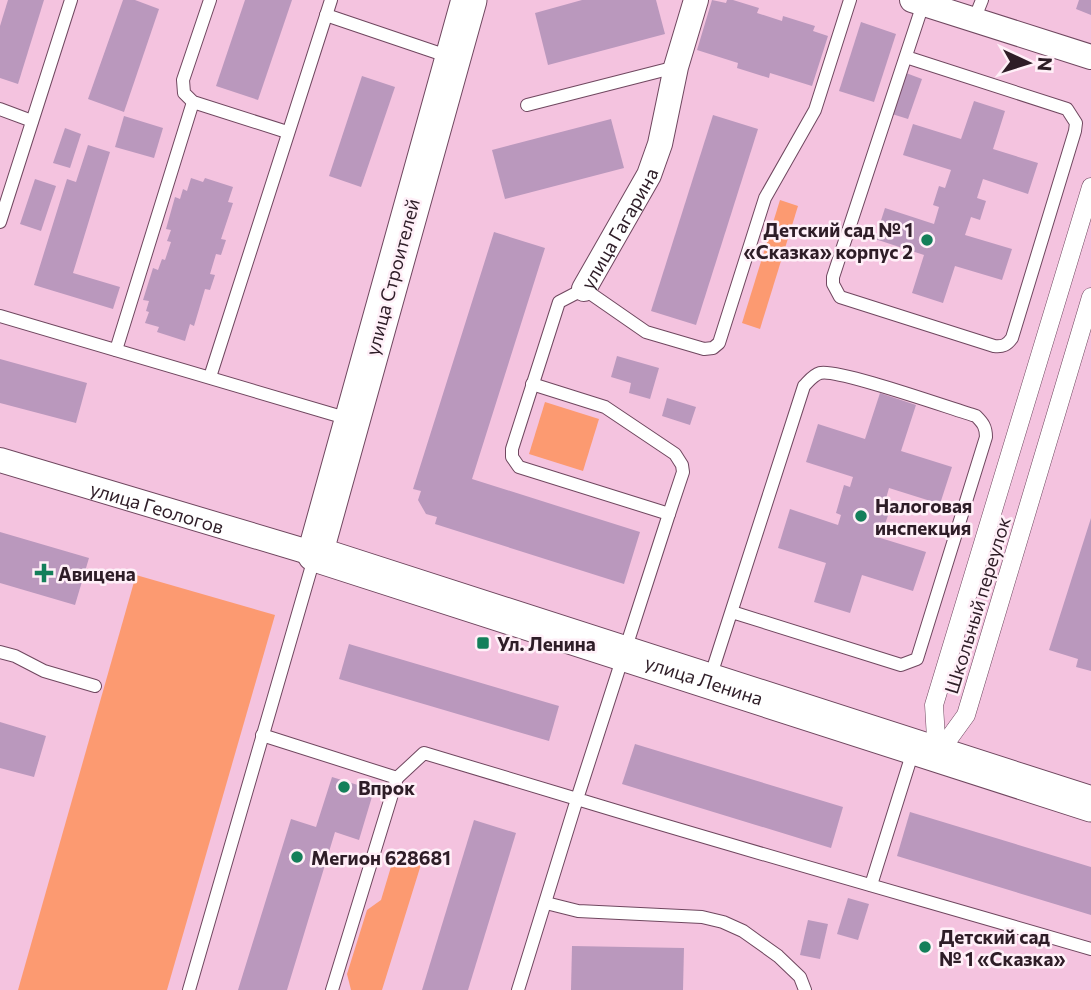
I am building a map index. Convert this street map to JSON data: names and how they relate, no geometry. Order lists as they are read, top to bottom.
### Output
{
  "streets": {
    "main road": ["улица Строителей", "улица Ленина"],
    "street": ["улица Гагарина", "улица Геологов", "Школьный переулок"]
  },
  "crossings": [
    ["улица Строителей", "улица Геологов"],
    ["улица Строителей", "улица Ленина"],
    ["улица Геологов", "улица Ленина"],
    ["Школьный переулок", "улица Ленина"]
  ],
  "places": {
    "other": [
      "Детский сад № 1 «Сказка» корпус 2",
      "Налоговая инспекция",
      "Впрок",
      "Мегион 628681",
      "Детский сад № 1 «Сказка»"
    ],
    "health": ["Авицена"],
    "transit": ["Ул. Ленина"]
  },
  "north": "right"
}
